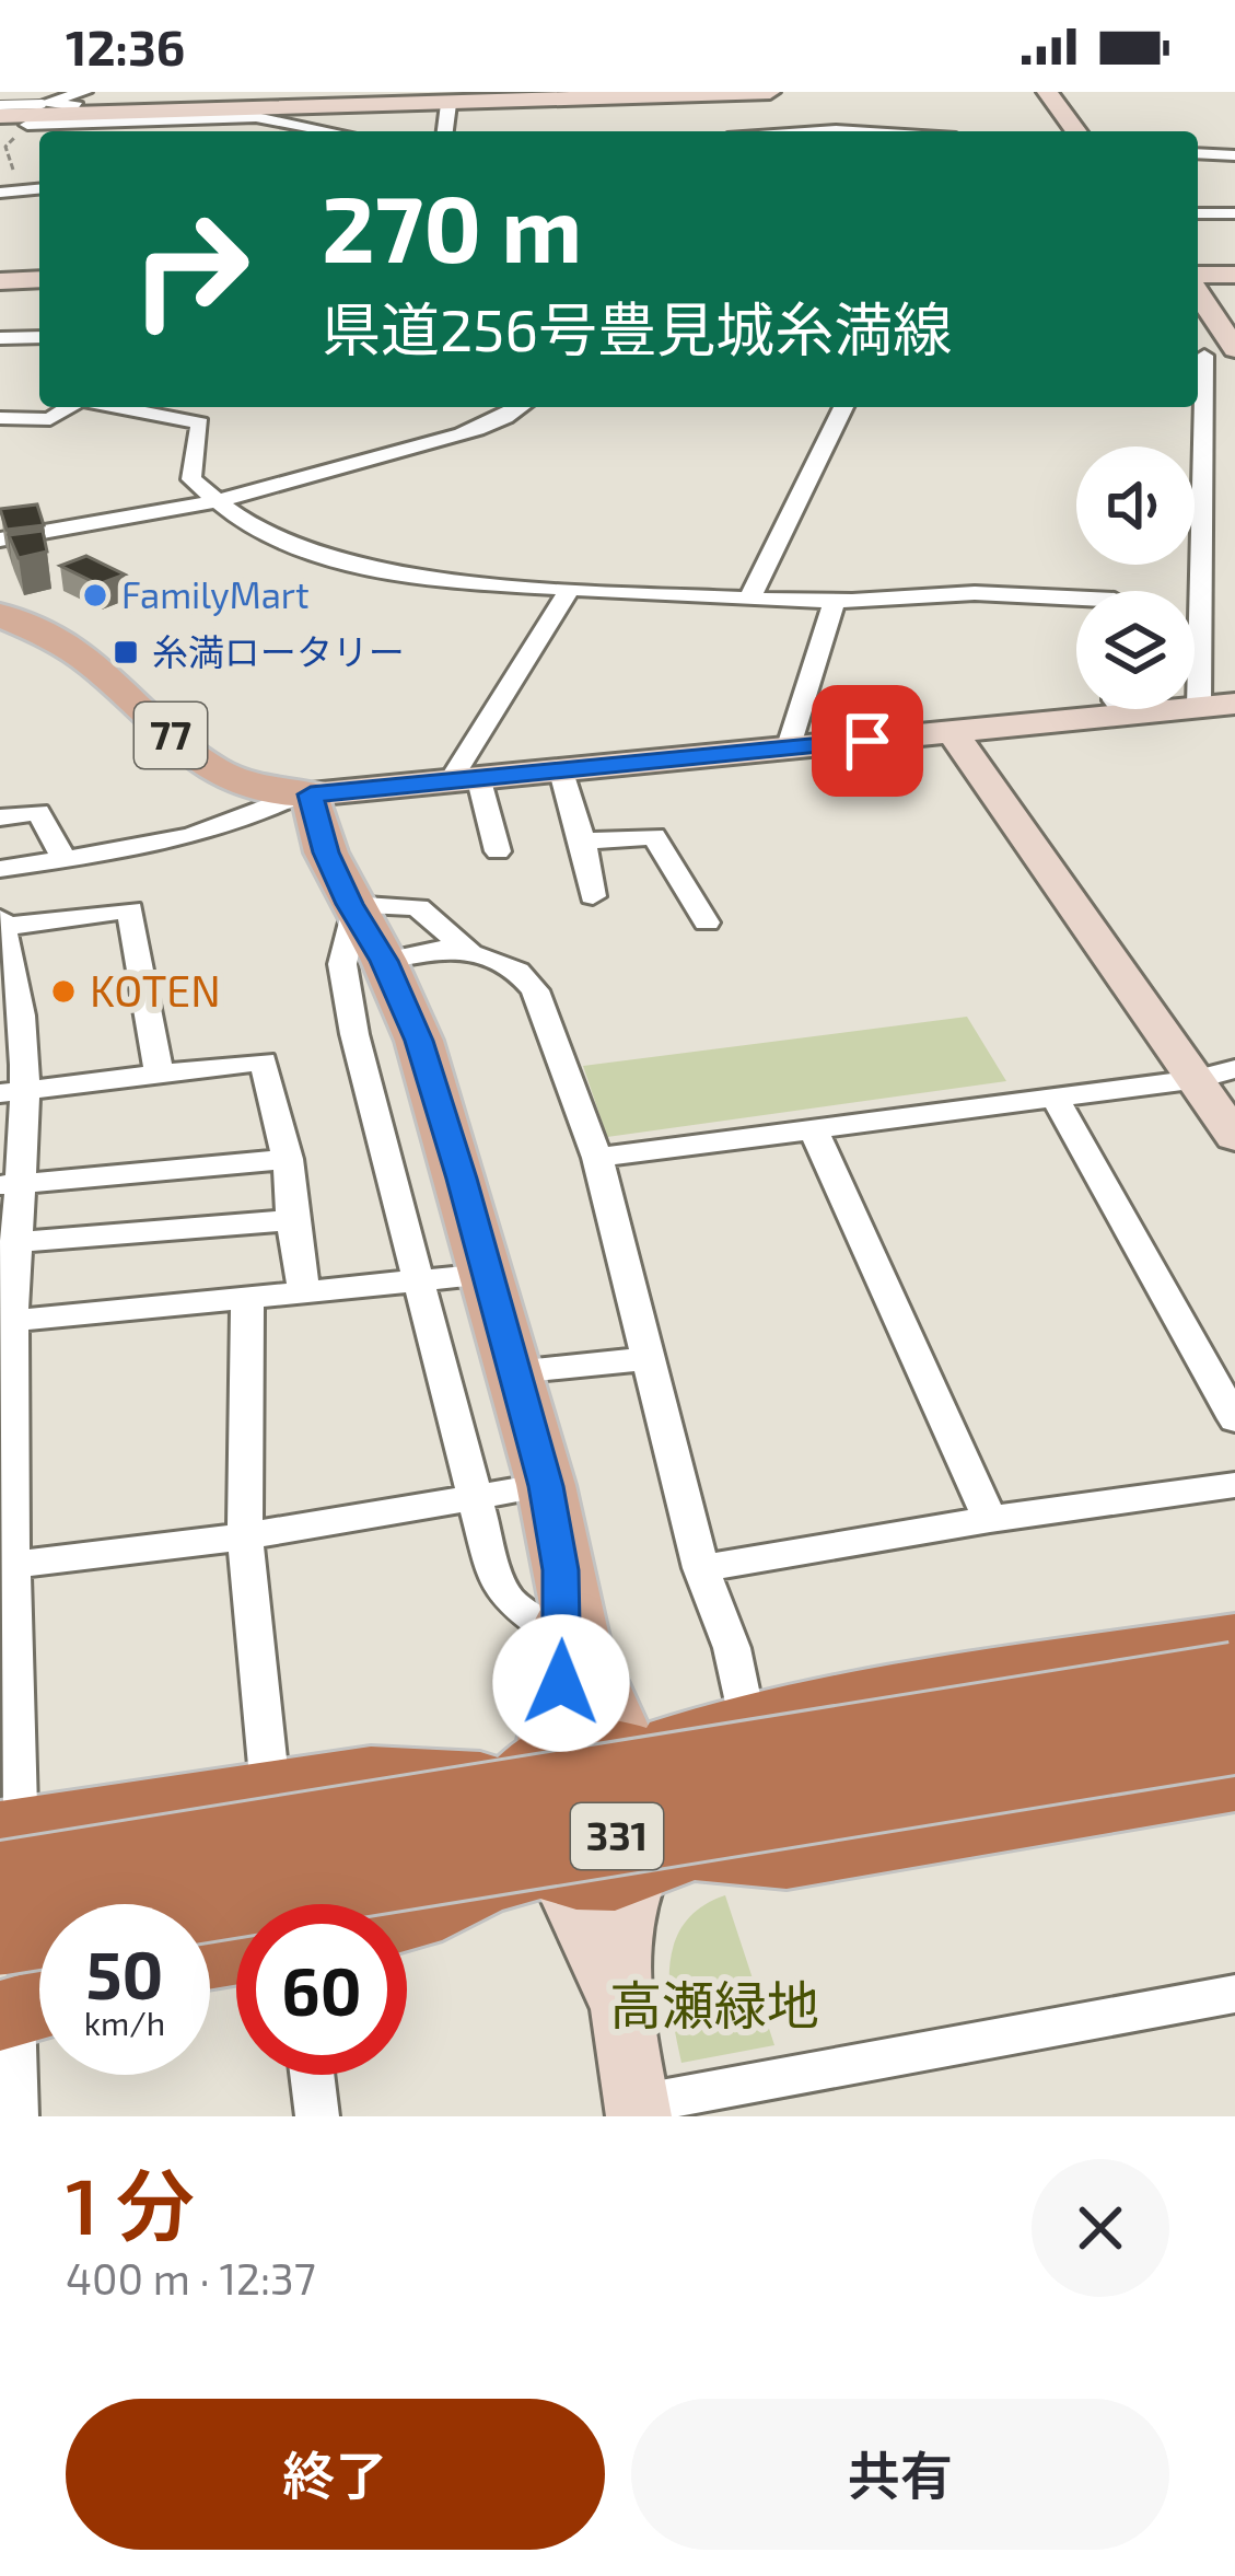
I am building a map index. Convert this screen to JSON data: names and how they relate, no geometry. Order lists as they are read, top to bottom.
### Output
{
  "streets": {
    "highway": ["331"],
    "main road": ["77"]
  },
  "parks": ["高瀬緑地"],
  "places": {
    "other": ["FamilyMart", "KOTEN"],
    "transit": ["糸満ロータリー"]
  },
  "page": {
    "status": "12:36",
    "turn": ["270 m", "県道256号豊見城糸満線"],
    "speed": "50 km/h",
    "limit": "60",
    "heading": ["1 分", "400 m · 12:37"],
    "buttons": ["終了", "共有"]
  }
}
